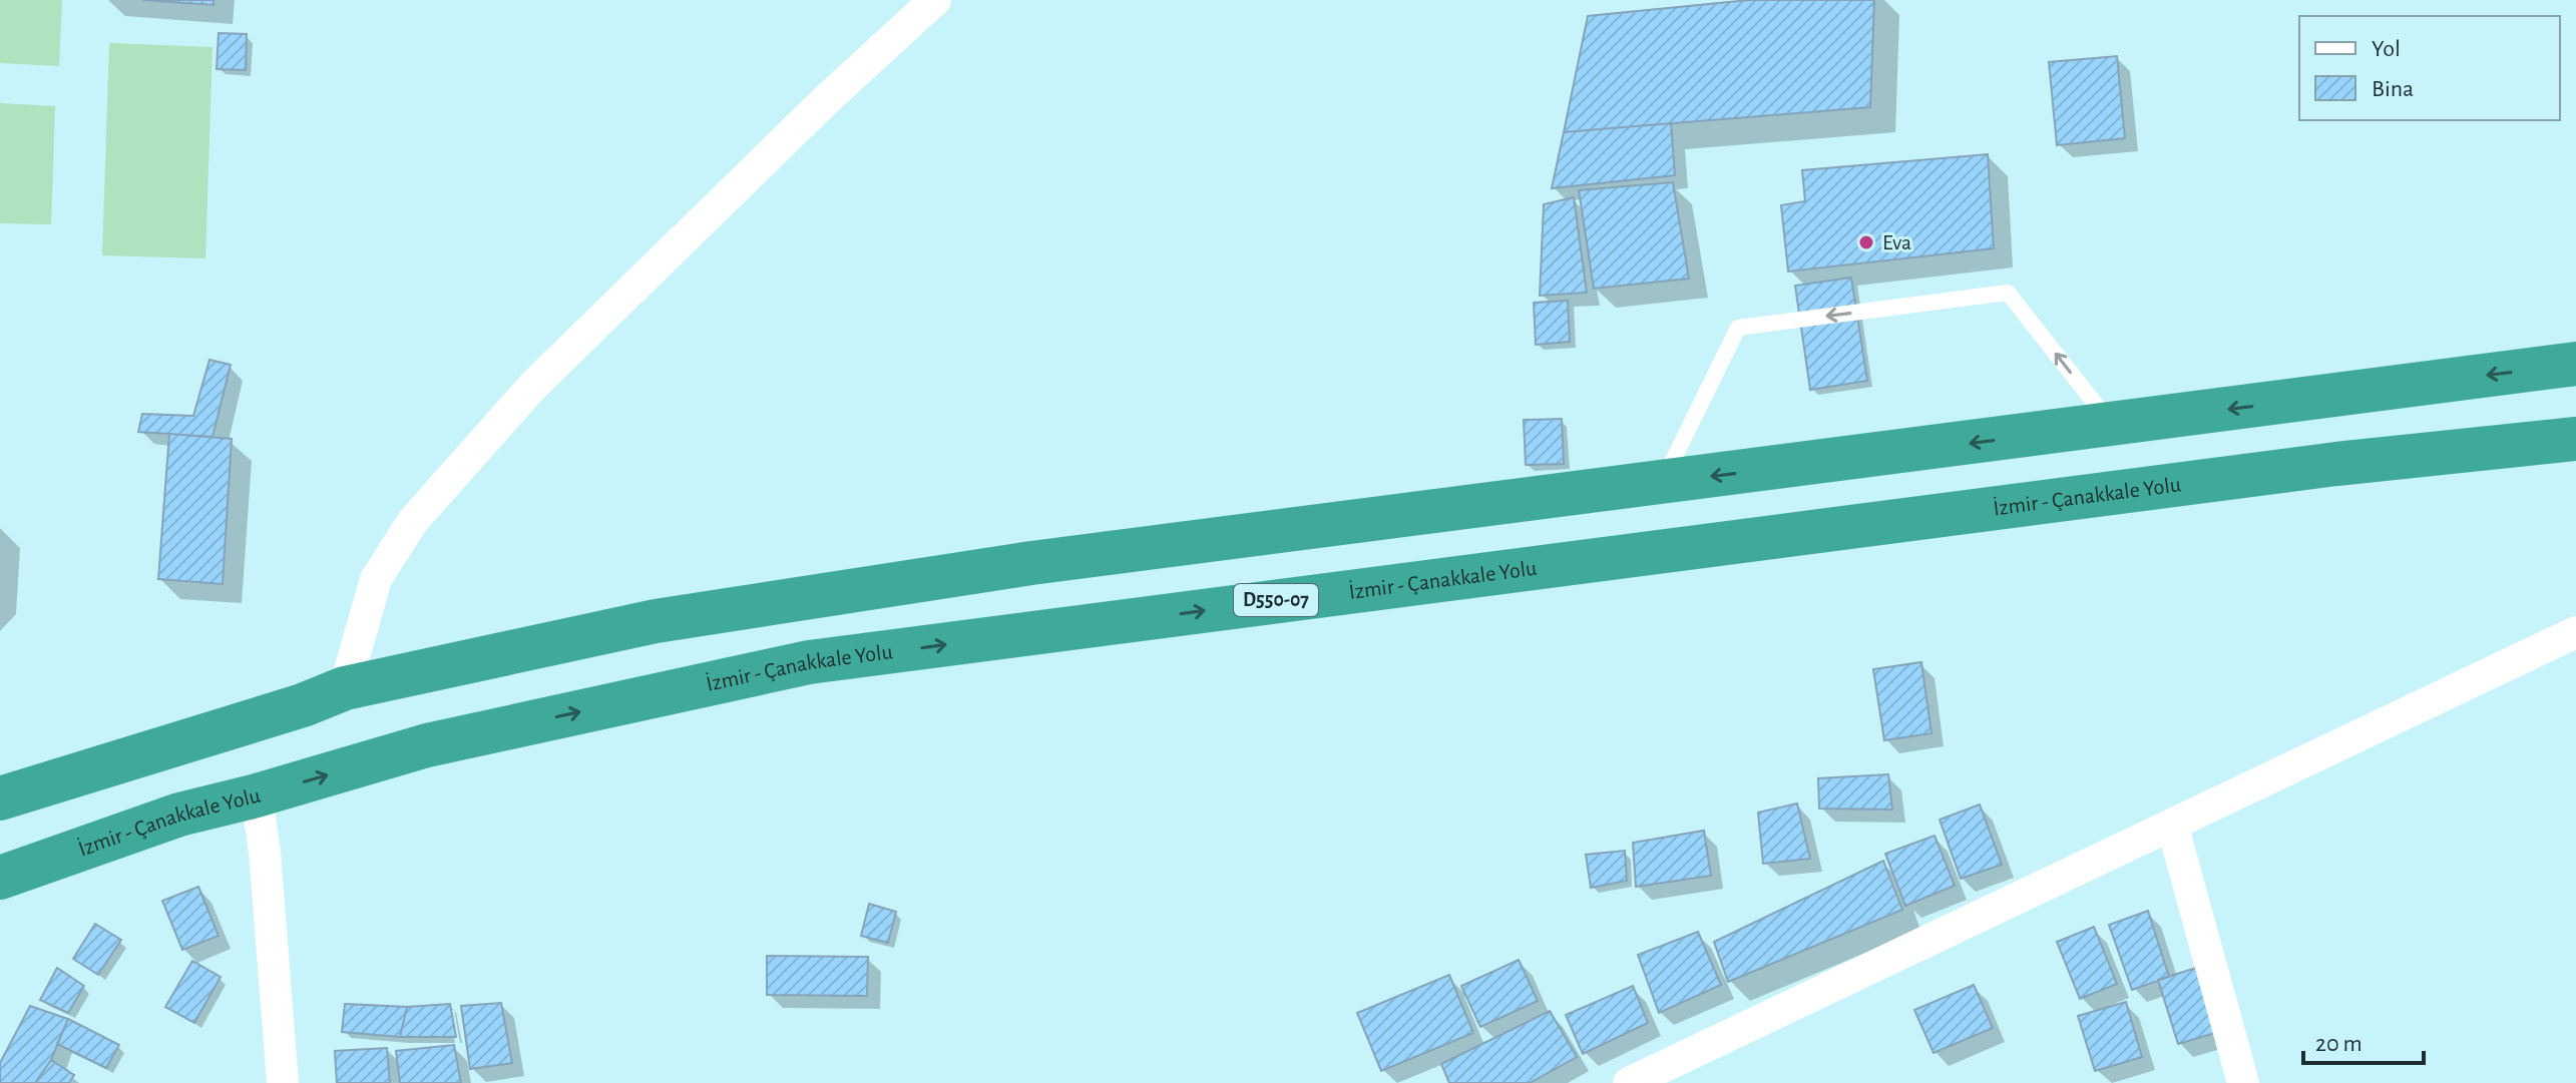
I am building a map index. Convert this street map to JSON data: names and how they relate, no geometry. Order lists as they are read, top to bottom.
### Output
{
  "streets": {
    "highway": ["İzmir - Çanakkale Yolu", "D550-07"]
  },
  "places": ["Eva"],
  "legend": ["Yol", "Bina"],
  "scale_bar": "20 m"
}
